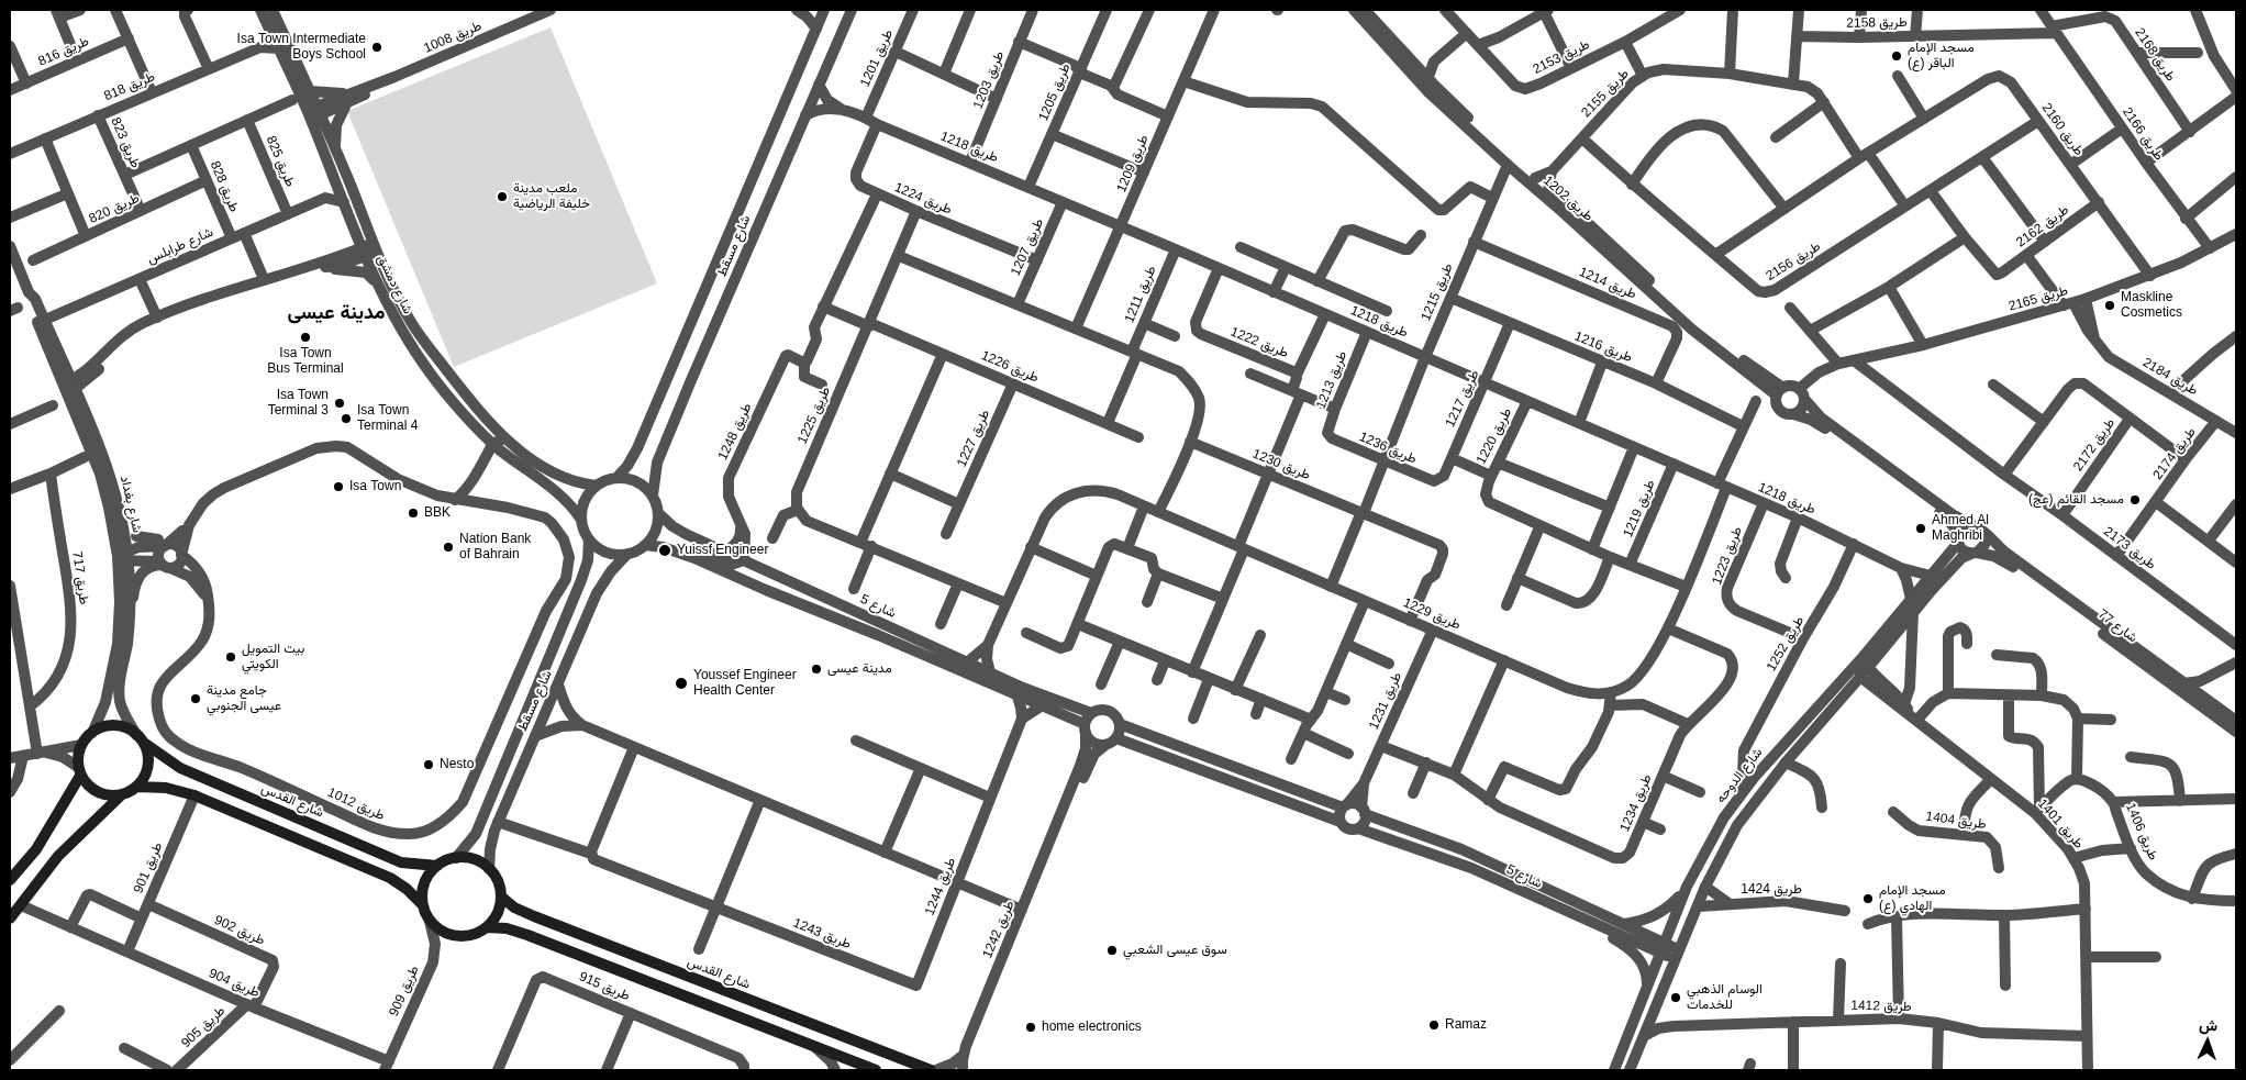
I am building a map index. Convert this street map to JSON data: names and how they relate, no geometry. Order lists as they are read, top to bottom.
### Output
{
  "streets": {
    "main road": ["شارع القدس"],
    "street": [
      "طريق 2158",
      "طريق 1008",
      "طريق 816",
      "طريق 2168",
      "طريق 2153",
      "طريق 1201",
      "طريق 1203",
      "طريق 818",
      "طريق 1205",
      "طريق 2155",
      "طريق 2160",
      "طريق 2166",
      "طريق 823",
      "طريق 1218",
      "طريق 825",
      "طريق 1209",
      "طريق 828",
      "طريق 1224",
      "طريق 1202",
      "طريق 820",
      "طريق 2162",
      "شارع طرابلس",
      "شارع مسقط",
      "طريق 1207",
      "طريق 2156",
      "طريق 1214",
      "شارع دمشق",
      "طريق 1215",
      "طريق 1211",
      "طريق 2165",
      "طريق 1222",
      "طريق 1216",
      "طريق 1226",
      "طريق 2184",
      "طريق 1213",
      "طريق 1217",
      "طريق 1225",
      "طريق 1248",
      "طريق 1220",
      "طريق 1227",
      "طريق 2172",
      "طريق 1236",
      "طريق 2174",
      "طريق 1230",
      "شارع بغداد",
      "طريق 1219",
      "طريق 2173",
      "طريق 1223",
      "طريق 717",
      "شارع 5",
      "طريق 1229",
      "شارع 77",
      "طريق 1252",
      "طريق 1231",
      "شارع الدوحه",
      "طريق 1234",
      "طريق 1012",
      "طريق 1404",
      "طريق 1401",
      "طريق 1406",
      "طريق 901",
      "طريق 1244",
      "طريق 1424",
      "طريق 1242",
      "طريق 902",
      "طريق 1243",
      "طريق 904",
      "طريق 915",
      "طريق 909",
      "طريق 1412",
      "طريق 905"
    ]
  },
  "crossings": [
    ["طريق 2158", "طريق 2168"],
    ["طريق 2158", "طريق 2166"],
    ["طريق 1008", "شارع دمشق"],
    ["طريق 2168", "طريق 2166"],
    ["طريق 1201", "طريق 1218"],
    ["طريق 1203", "طريق 1218"],
    ["طريق 818", "طريق 823"],
    ["طريق 818", "شارع دمشق"],
    ["طريق 1205", "طريق 1218"],
    ["طريق 2155", "طريق 2160"],
    ["طريق 2155", "طريق 1202"],
    ["طريق 2155", "طريق 2156"],
    ["طريق 2160", "طريق 2162"],
    ["طريق 2160", "طريق 2156"],
    ["طريق 2160", "طريق 2165"],
    ["طريق 2166", "طريق 2165"],
    ["طريق 823", "طريق 820"],
    ["طريق 1218", "طريق 1209"],
    ["طريق 1218", "طريق 1224"],
    ["طريق 1218", "شارع مسقط"],
    ["طريق 1218", "طريق 1207"],
    ["طريق 1218", "طريق 1215"],
    ["طريق 1218", "طريق 1211"],
    ["طريق 1218", "طريق 1222"],
    ["طريق 1218", "طريق 1213"],
    ["طريق 1218", "طريق 1217"],
    ["طريق 1218", "طريق 1220"],
    ["طريق 1218", "طريق 1219"],
    ["طريق 1218", "طريق 1223"],
    ["طريق 1218", "طريق 1229"],
    ["طريق 1218", "طريق 1252"],
    ["طريق 1218", "شارع الدوحه"],
    ["طريق 825", "طريق 820"],
    ["طريق 825", "شارع طرابلس"],
    ["طريق 828", "طريق 820"],
    ["طريق 828", "شارع طرابلس"],
    ["طريق 1224", "طريق 1207"],
    ["طريق 1224", "طريق 1225"],
    ["طريق 1202", "طريق 1215"],
    ["طريق 1202", "طريق 2165"],
    ["طريق 1202", "شارع 77"],
    ["طريق 2162", "طريق 2184"],
    ["شارع طرابلس", "شارع بغداد"],
    ["شارع مسقط", "شارع دمشق"],
    ["شارع مسقط", "شارع 5"],
    ["شارع مسقط", "شارع القدس"],
    ["شارع مسقط", "طريق 1243"],
    ["شارع مسقط", "طريق 909"],
    ["طريق 1214", "طريق 1215"],
    ["طريق 1214", "طريق 1216"],
    ["شارع دمشق", "شارع 5"],
    ["طريق 1215", "طريق 1216"],
    ["طريق 1215", "طريق 1236"],
    ["طريق 1215", "طريق 1230"],
    ["طريق 2165", "طريق 2184"],
    ["طريق 2165", "طريق 2173"],
    ["طريق 2165", "شارع 77"],
    ["طريق 1222", "طريق 1230"],
    ["طريق 1222", "طريق 1229"],
    ["طريق 1216", "طريق 1217"],
    ["طريق 1226", "طريق 1225"],
    ["طريق 1226", "طريق 1227"],
    ["طريق 2184", "طريق 2174"],
    ["طريق 1213", "طريق 1236"],
    ["طريق 1217", "طريق 1220"],
    ["طريق 1217", "طريق 1236"],
    ["طريق 1248", "شارع 5"],
    ["طريق 2172", "طريق 2173"],
    ["طريق 2174", "طريق 2173"],
    ["طريق 1230", "طريق 1229"],
    ["شارع بغداد", "شارع القدس"],
    ["طريق 1223", "طريق 1252"],
    ["شارع 5", "طريق 1229"],
    ["شارع 5", "طريق 1231"],
    ["شارع 5", "شارع الدوحه"],
    ["شارع 5", "طريق 1242"],
    ["طريق 1229", "طريق 1231"],
    ["طريق 1229", "طريق 1234"],
    ["شارع 77", "شارع الدوحه"],
    ["طريق 1252", "شارع الدوحه"],
    ["طريق 1231", "طريق 1234"],
    ["شارع الدوحه", "طريق 1401"],
    ["شارع الدوحه", "طريق 1424"],
    ["شارع الدوحه", "طريق 1412"],
    ["شارع القدس", "طريق 909"],
    ["طريق 1401", "طريق 1412"],
    ["طريق 901", "طريق 902"],
    ["طريق 901", "طريق 904"],
    ["طريق 1244", "طريق 1243"],
    ["طريق 902", "طريق 904"],
    ["طريق 902", "طريق 905"],
    ["طريق 904", "طريق 909"],
    ["طريق 904", "طريق 905"]
  ],
  "districts": ["مدينة عيسى"],
  "places": [
    "Isa Town Intermediate Boys School",
    "مسجد الإمام الباقر (ع)",
    "ملعب مدينة خليفة الرياضية",
    "Maskline Cosmetics",
    "Isa Town Bus Terminal",
    "Isa Town Terminal 3",
    "Isa Town Terminal 4",
    "Isa Town",
    "مسجد القائم (عج)",
    "BBK",
    "Ahmed Al Maghribi",
    "Nation Bank of Bahrain",
    "Yuissf Engineer",
    "بيت التمويل الكويتي",
    "مدينة عيسى",
    "Youssef Engineer Health Center",
    "جامع مدينة عيسى الجنوبي",
    "Nesto",
    "مسجد الإمام الهادي (ع)",
    "سوق عيسى الشعبي",
    "الوسام الذهبي للخدمات",
    "Ramaz",
    "home electronics"
  ],
  "north": "top"
}
